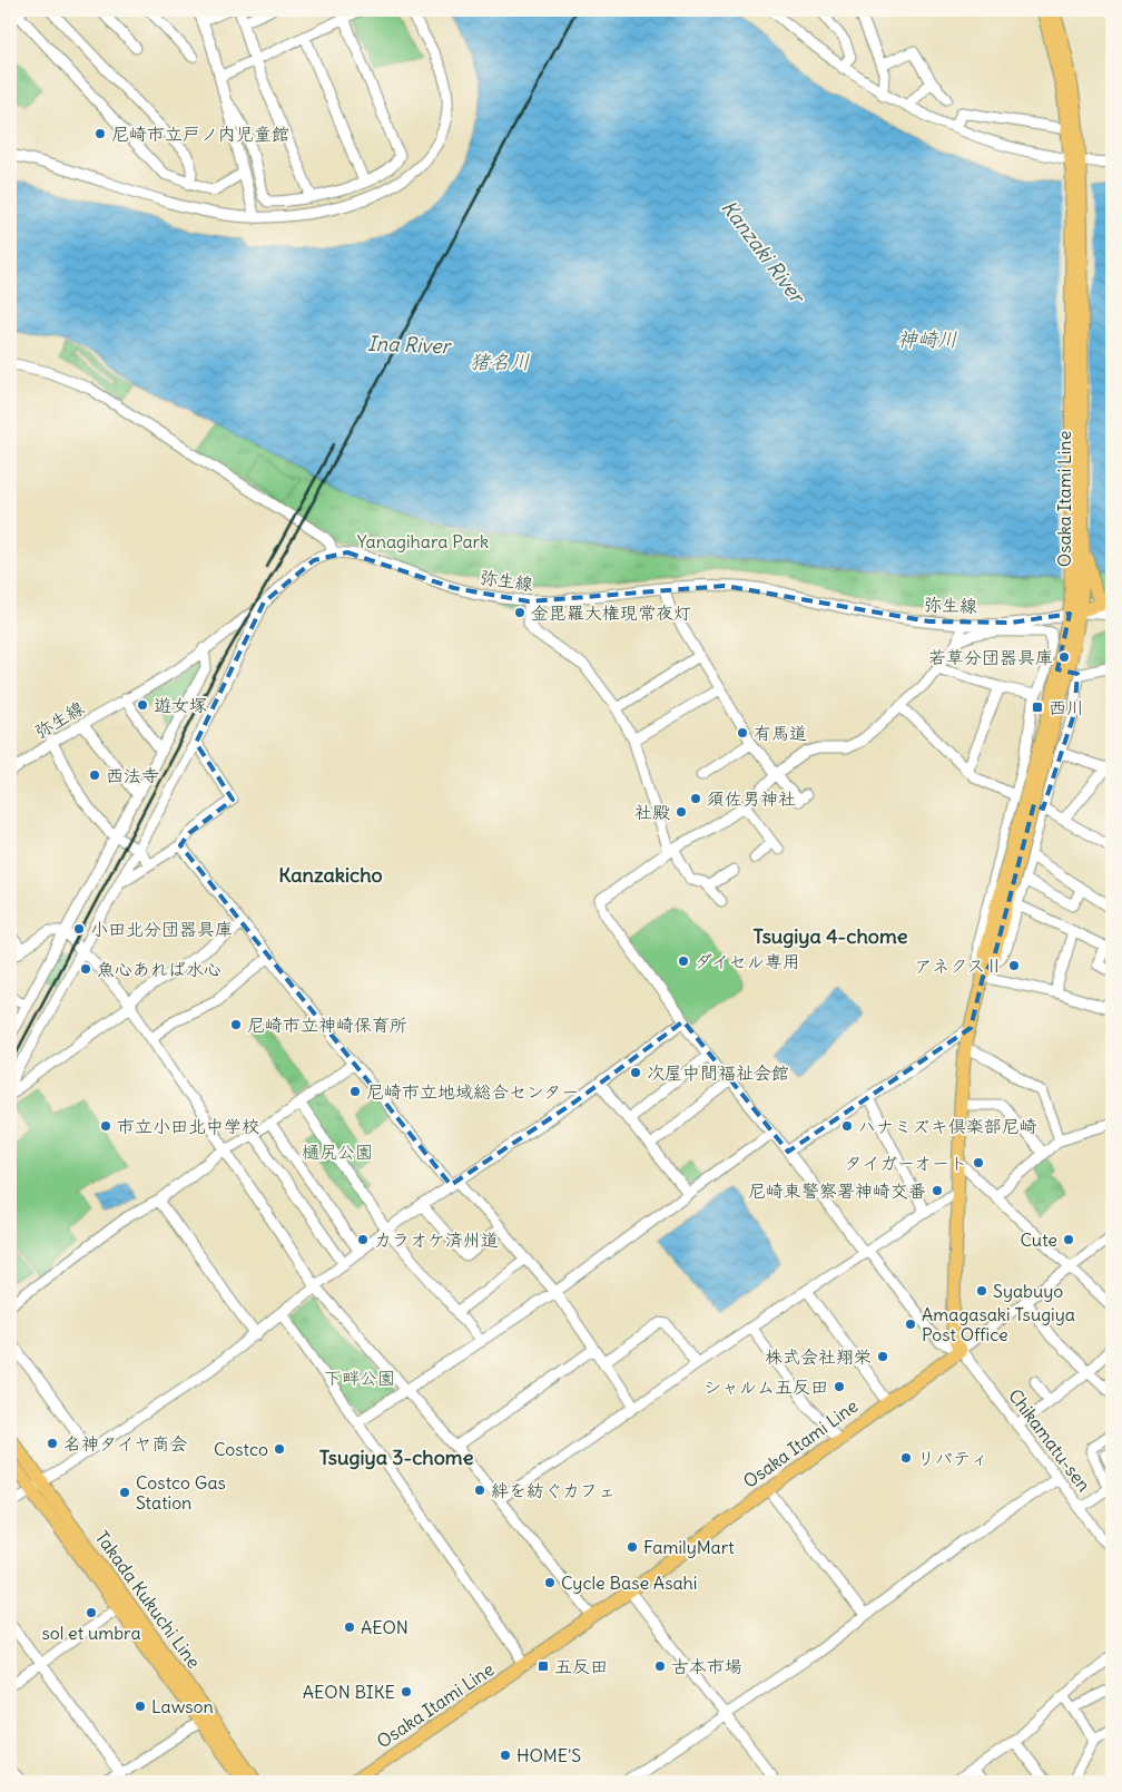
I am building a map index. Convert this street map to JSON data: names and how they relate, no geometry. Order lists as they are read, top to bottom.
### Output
{
  "streets": {
    "main road": ["Osaka Itami Line", "Takada Kukuchi Line"],
    "street": ["弥生線", "Chikamatu-sen"]
  },
  "crossings": [
    ["Osaka Itami Line", "弥生線"],
    ["Osaka Itami Line", "Chikamatu-sen"]
  ],
  "districts": ["Kanzakicho", "Tsugiya 4-chome", "Tsugiya 3-chome"],
  "water": [
    "Kanzaki River",
    "神崎川",
    "Ina River",
    "猪名川"
  ],
  "parks": ["Yanagihara Park", "樋尻公園", "下畔公園"],
  "places": {
    "other": [
      "尼崎市立戸ノ内児童館",
      "金毘羅大権現常夜灯",
      "若草分団器具庫",
      "遊女塚",
      "有馬道",
      "西法寺",
      "須佐男神社",
      "社殿",
      "小田北分団器具庫",
      "ダイセル専用",
      "アネクスⅡ",
      "魚心あれば水心",
      "尼崎市立神崎保育所",
      "次屋中間福祉会館",
      "尼崎市立地域総合センター",
      "市立小田北中学校",
      "ハナミズキ倶楽部尼崎",
      "タイガーオート",
      "尼崎東警察署神崎交番",
      "カラオケ済州道",
      "Cute",
      "Syabuyo",
      "Amagasaki Tsugiya Post Office",
      "株式会社翔栄",
      "シャルム五反田",
      "名神タイヤ商会",
      "Costco",
      "リバティ",
      "絆を紡ぐカフェ",
      "Costco Gas Station",
      "FamilyMart",
      "Cycle Base Asahi",
      "sol et umbra",
      "AEON",
      "古本市場",
      "AEON BIKE",
      "Lawson",
      "HOME'S"
    ],
    "transit": ["西川", "五反田"]
  }
}
